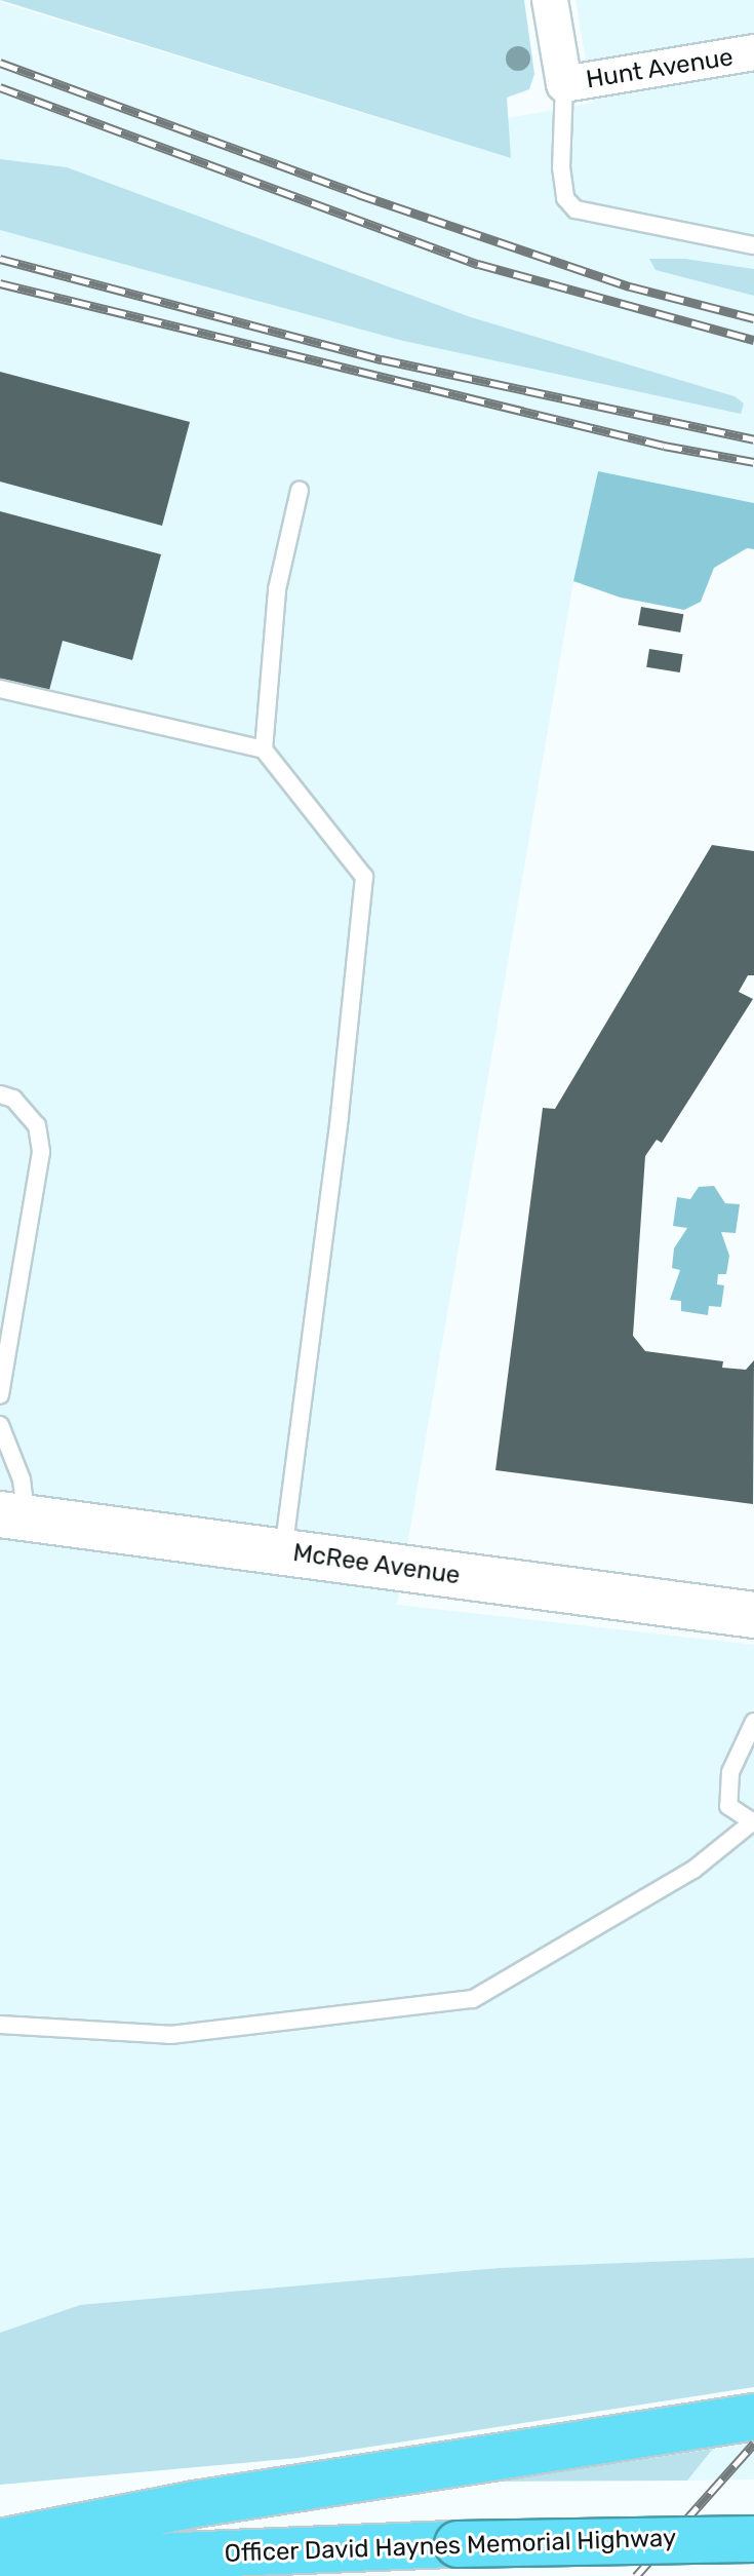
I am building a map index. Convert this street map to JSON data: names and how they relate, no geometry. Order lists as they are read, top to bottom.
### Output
{
  "streets": {
    "highway": ["Officer David Haynes Memorial Highway"],
    "main road": ["McRee Avenue"],
    "street": ["Hunt Avenue"]
  }
}
